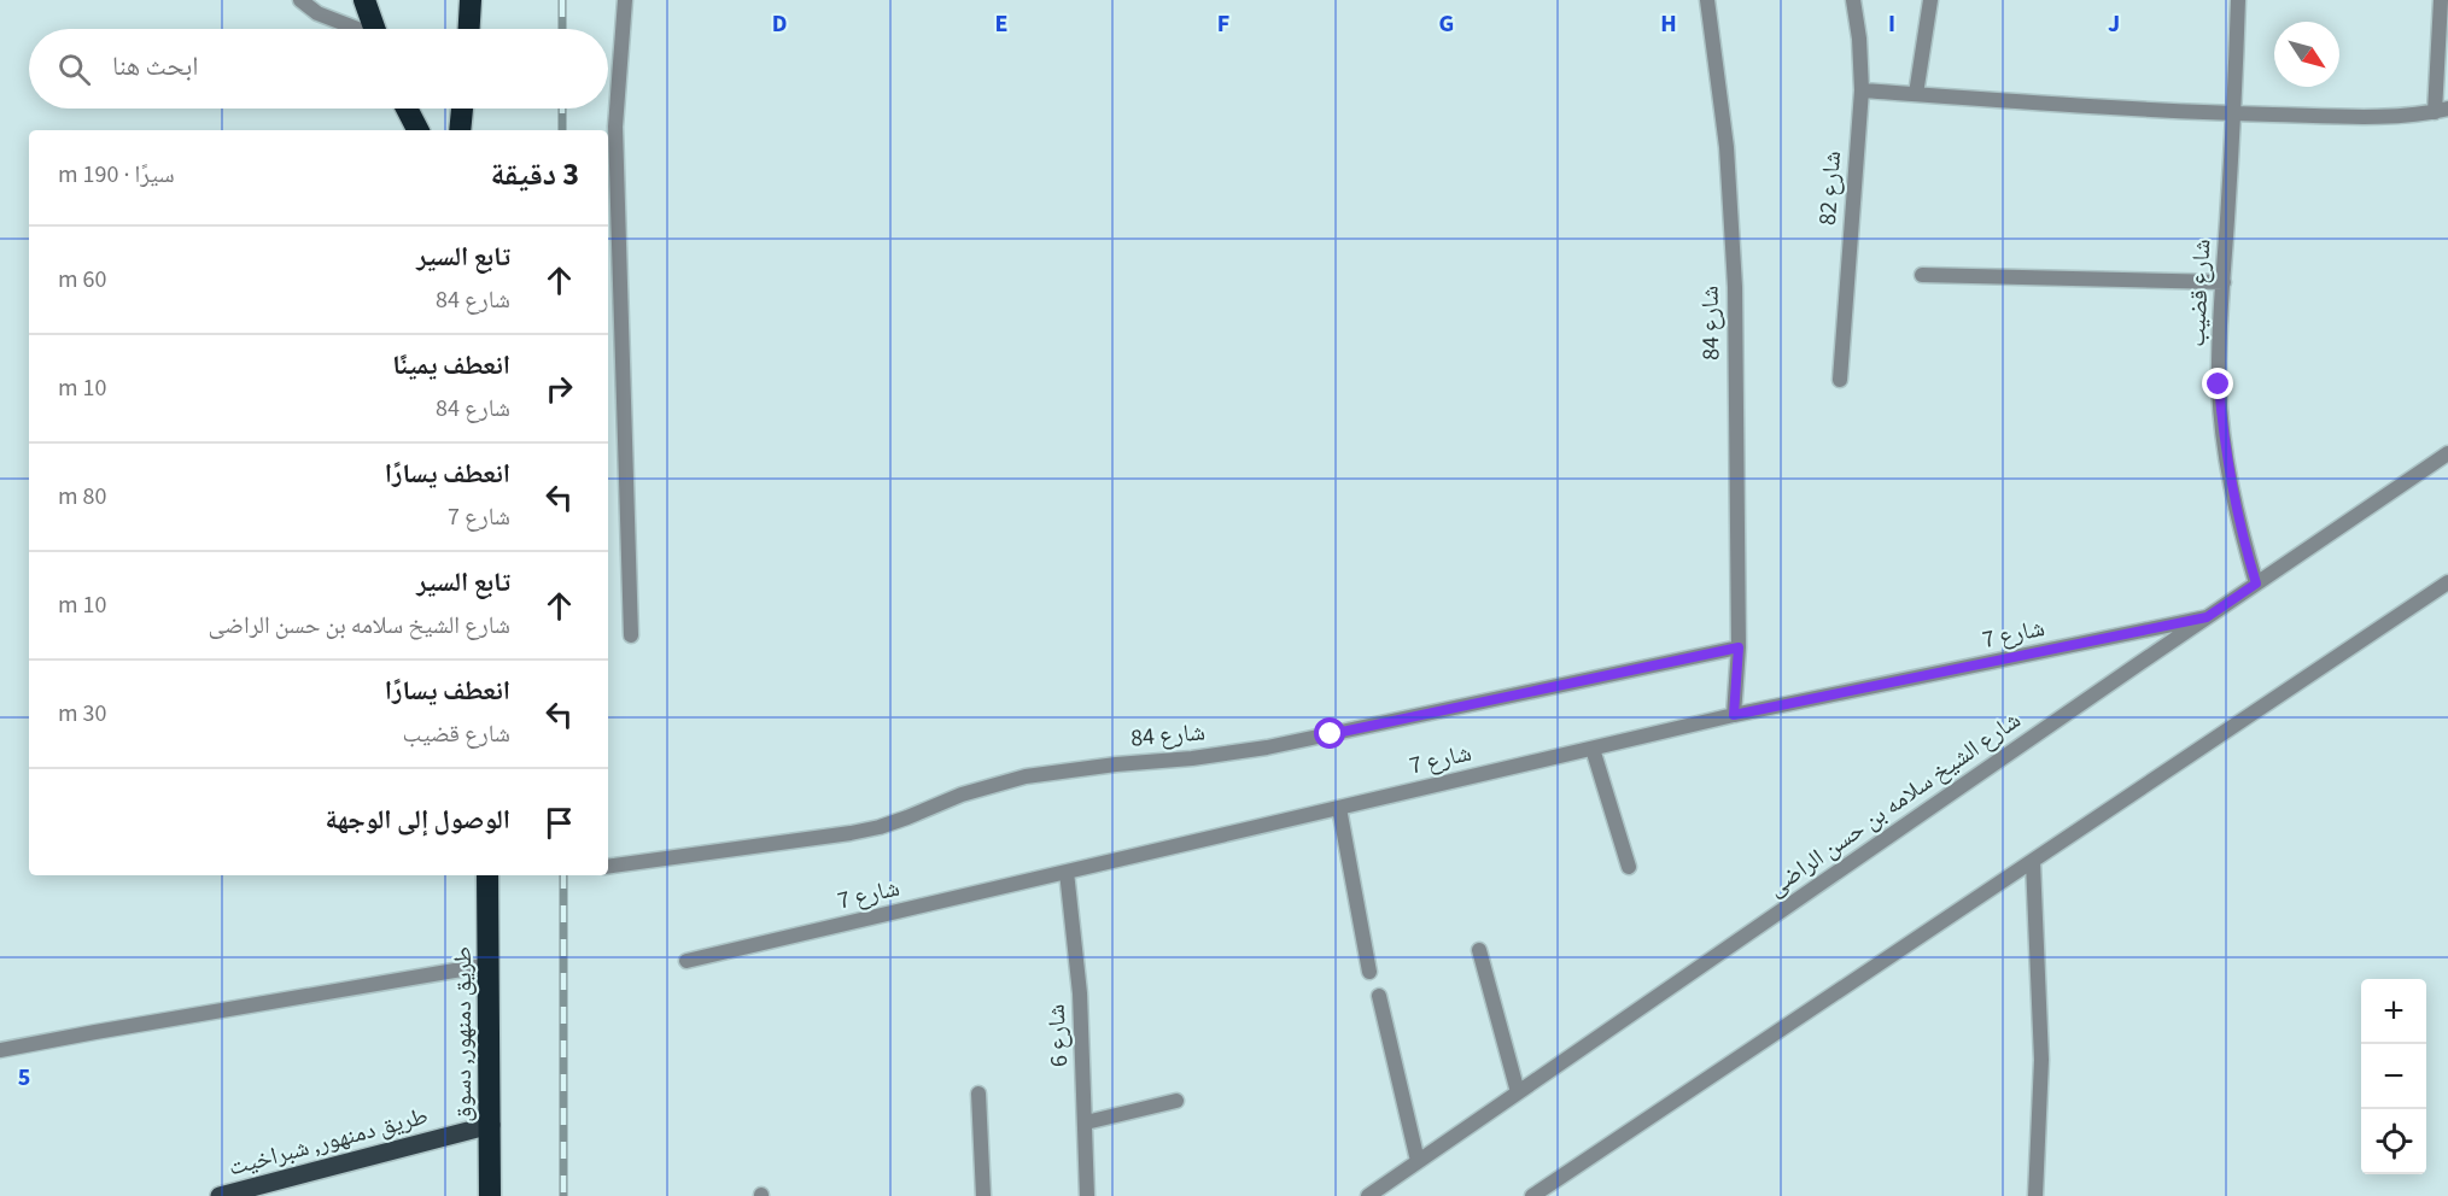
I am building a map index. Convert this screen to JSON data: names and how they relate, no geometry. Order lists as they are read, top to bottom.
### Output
{
  "streets": {
    "highway": ["طريق دمنهور, دسوق"],
    "main road": ["طريق دمنهور, شبراخيت"],
    "street": [
      "شارع 82",
      "شارع قضيب",
      "شارع 84",
      "شارع 7",
      "شارع الشيخ سلامه بن حسن الراضى",
      "شارع 6"
    ]
  },
  "crossings": [
    ["شارع قضيب", "شارع الشيخ سلامه بن حسن الراضى"],
    ["شارع 84", "شارع 7"],
    ["شارع 7", "شارع الشيخ سلامه بن حسن الراضى"],
    ["شارع 7", "شارع 6"],
    ["طريق دمنهور, دسوق", "طريق دمنهور, شبراخيت"]
  ],
  "north": "bottom right",
  "page": {
    "search": "ابحث هنا",
    "heading": ["3 دقيقة", "سيرًا · 190 m"],
    "list": [
      ["تابع السير", "شارع 84", "60 m"],
      ["انعطف يمينًا", "شارع 84", "10 m"],
      ["انعطف يسارًا", "شارع 7", "80 m"],
      ["تابع السير", "شارع الشيخ سلامه بن حسن الراضى", "10 m"],
      ["انعطف يسارًا", "شارع قضيب", "30 m"],
      "الوصول إلى الوجهة"
    ],
    "map_buttons": ["+", "−"]
  },
  "grid": {
    "columns": [
      "D",
      "E",
      "F",
      "G",
      "H",
      "I",
      "J"
    ],
    "rows": ["5"]
  }
}
